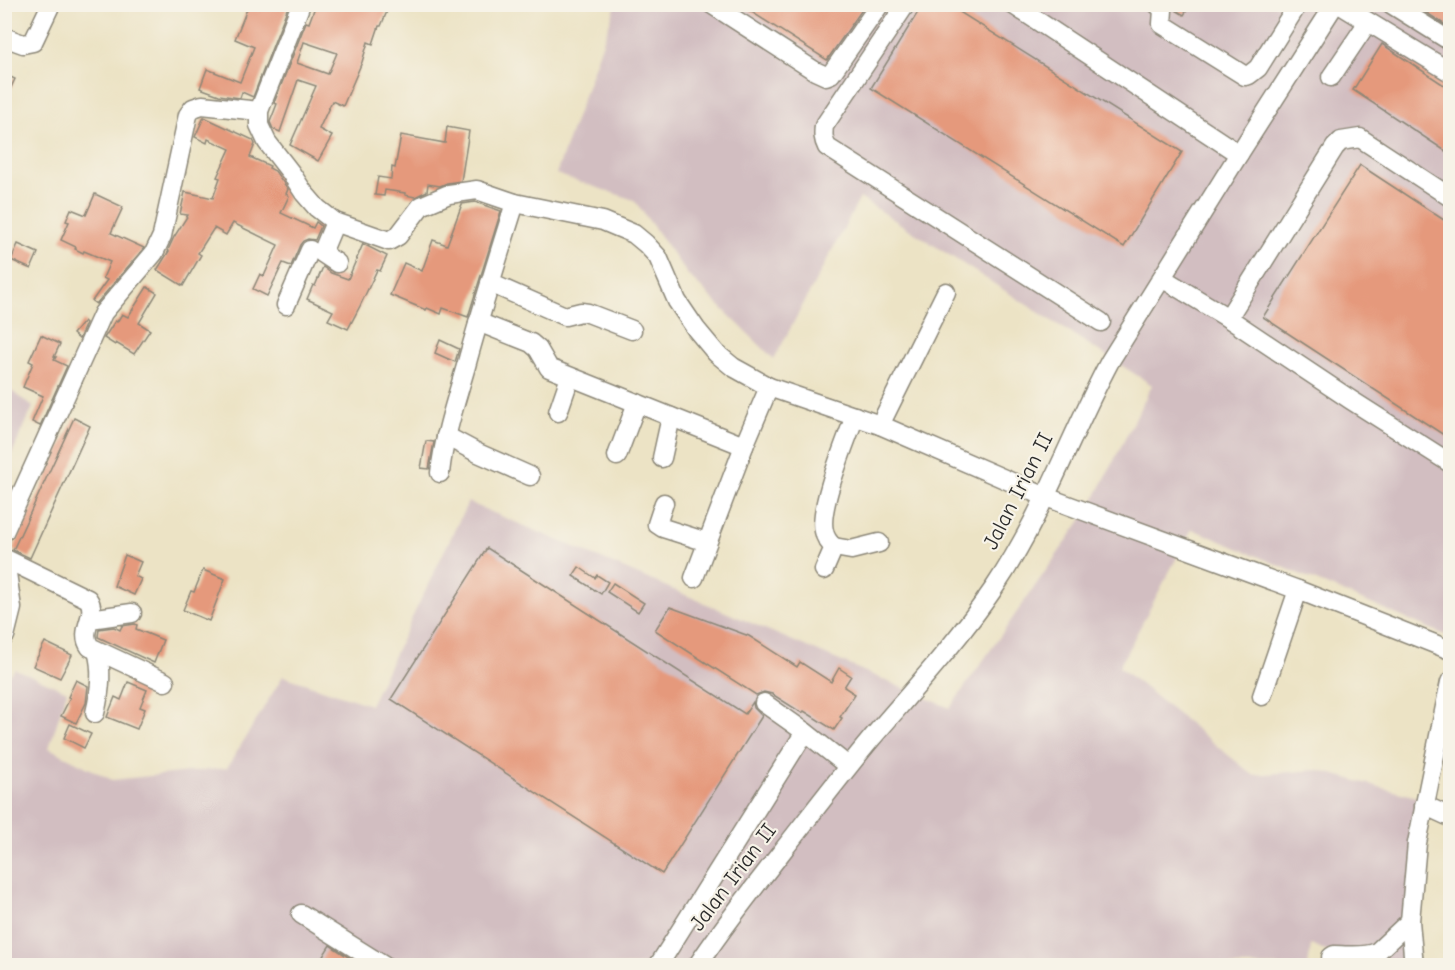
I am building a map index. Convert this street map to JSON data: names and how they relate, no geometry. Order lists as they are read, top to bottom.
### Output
{
  "streets": {
    "street": ["Jalan Irian II"]
  }
}
